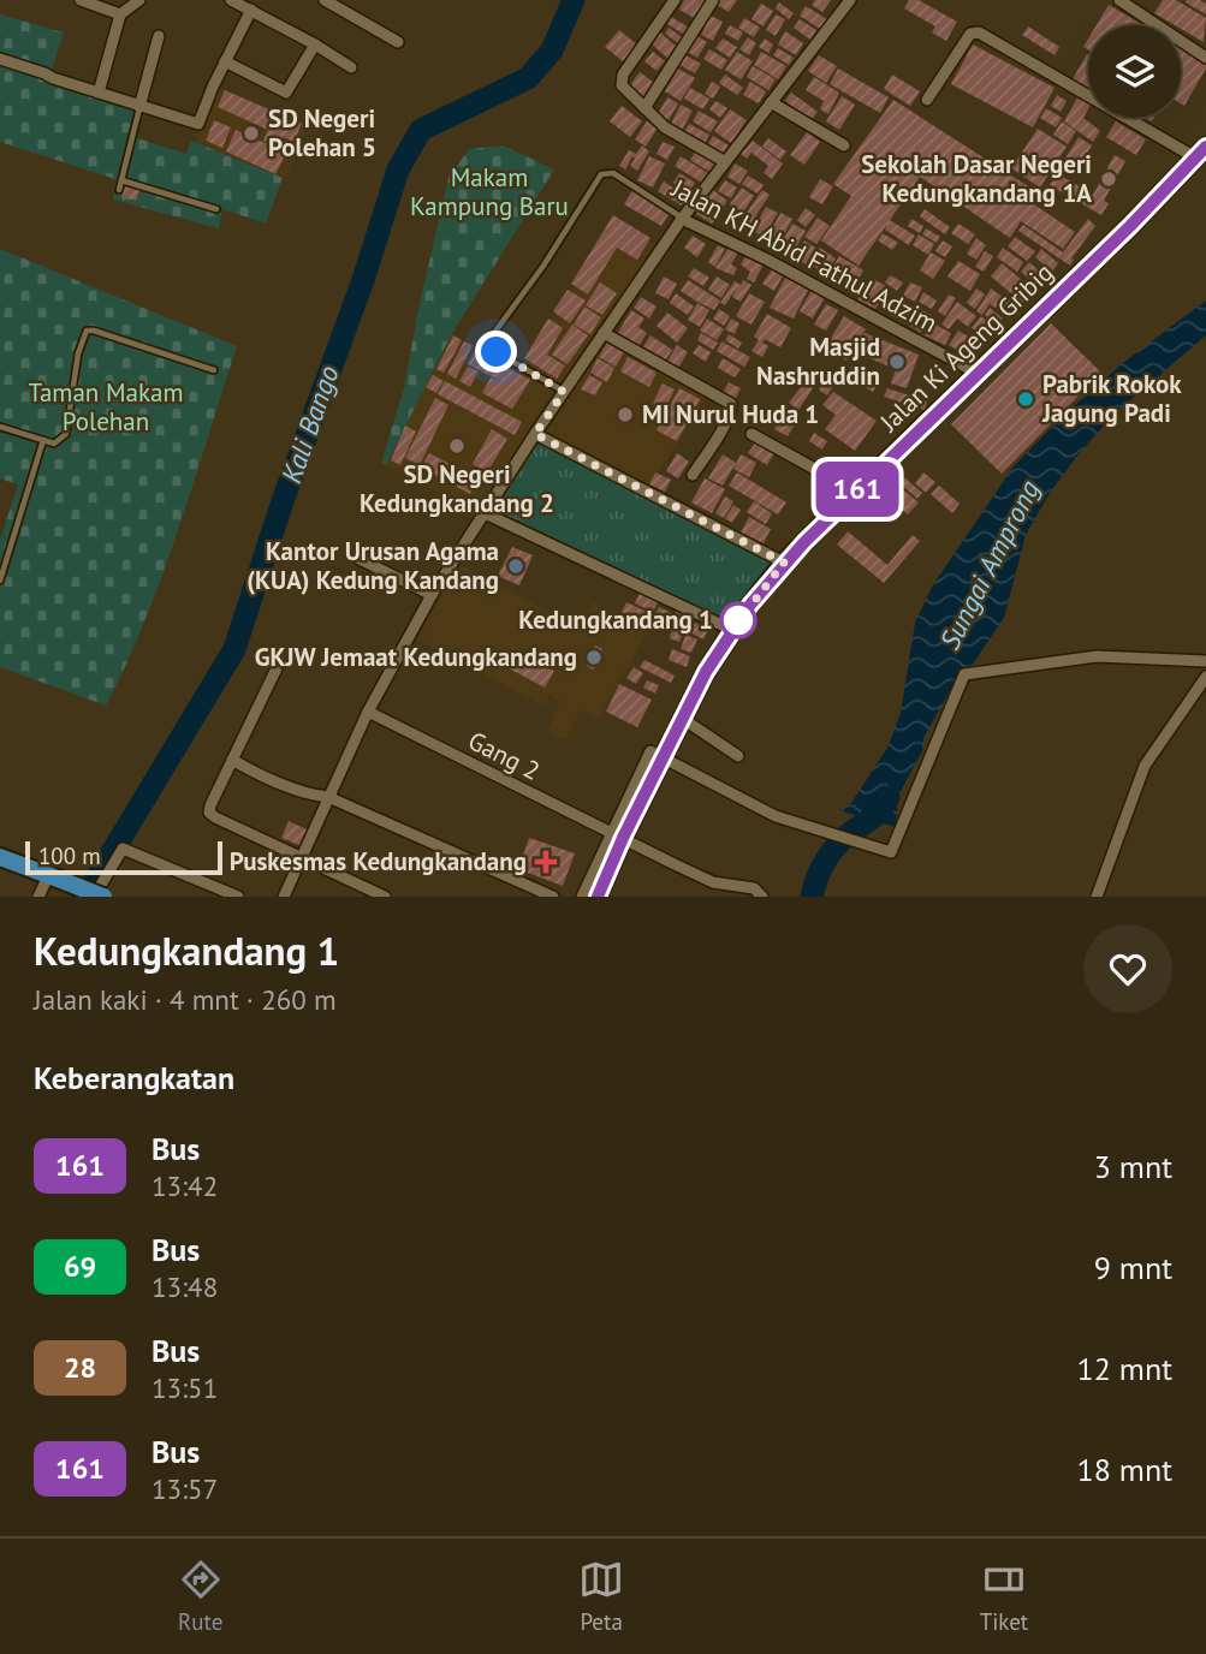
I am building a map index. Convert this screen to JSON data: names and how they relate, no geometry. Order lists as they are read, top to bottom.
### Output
{
  "streets": {
    "main road": ["Jalan Ki Ageng Gribig"],
    "street": ["Jalan KH Abid Fathul Adzim", "Gang 2"]
  },
  "crossings": [
    ["Jalan KH Abid Fathul Adzim", "Jalan Ki Ageng Gribig"],
    ["Jalan Ki Ageng Gribig", "Gang 2"]
  ],
  "water": ["Kali Bango", "Sungai Amprong"],
  "parks": ["Makam Kampung Baru", "Taman Makam Polehan"],
  "places": {
    "other": [
      "SD Negeri Polehan 5",
      "Sekolah Dasar Negeri Kedungkandang 1A",
      "Masjid Nashruddin",
      "Pabrik Rokok Jagung Padi",
      "MI Nurul Huda 1",
      "SD Negeri Kedungkandang 2",
      "Kantor Urusan Agama (KUA) Kedung Kandang",
      "Kedungkandang 1",
      "GKJW Jemaat Kedungkandang"
    ],
    "health": ["Puskesmas Kedungkandang"]
  },
  "lines": ["bus line 161"],
  "scale_bar": "100 m",
  "page": {
    "on_map": "161",
    "scale": "100 m",
    "heading": [
      ["Kedungkandang 1", "Jalan kaki · 4 mnt · 260 m"],
      "Keberangkatan"
    ],
    "list": [
      {
        "mark": "161",
        "name": "Bus",
        "note": "13:42",
        "value": "3 mnt"
      },
      {
        "mark": "69",
        "name": "Bus",
        "note": "13:48",
        "value": "9 mnt"
      },
      {
        "mark": "28",
        "name": "Bus",
        "note": "13:51",
        "value": "12 mnt"
      },
      {
        "mark": "161",
        "name": "Bus",
        "note": "13:57",
        "value": "18 mnt"
      }
    ],
    "tabs": ["Rute", "Peta", "Tiket"]
  }
}
